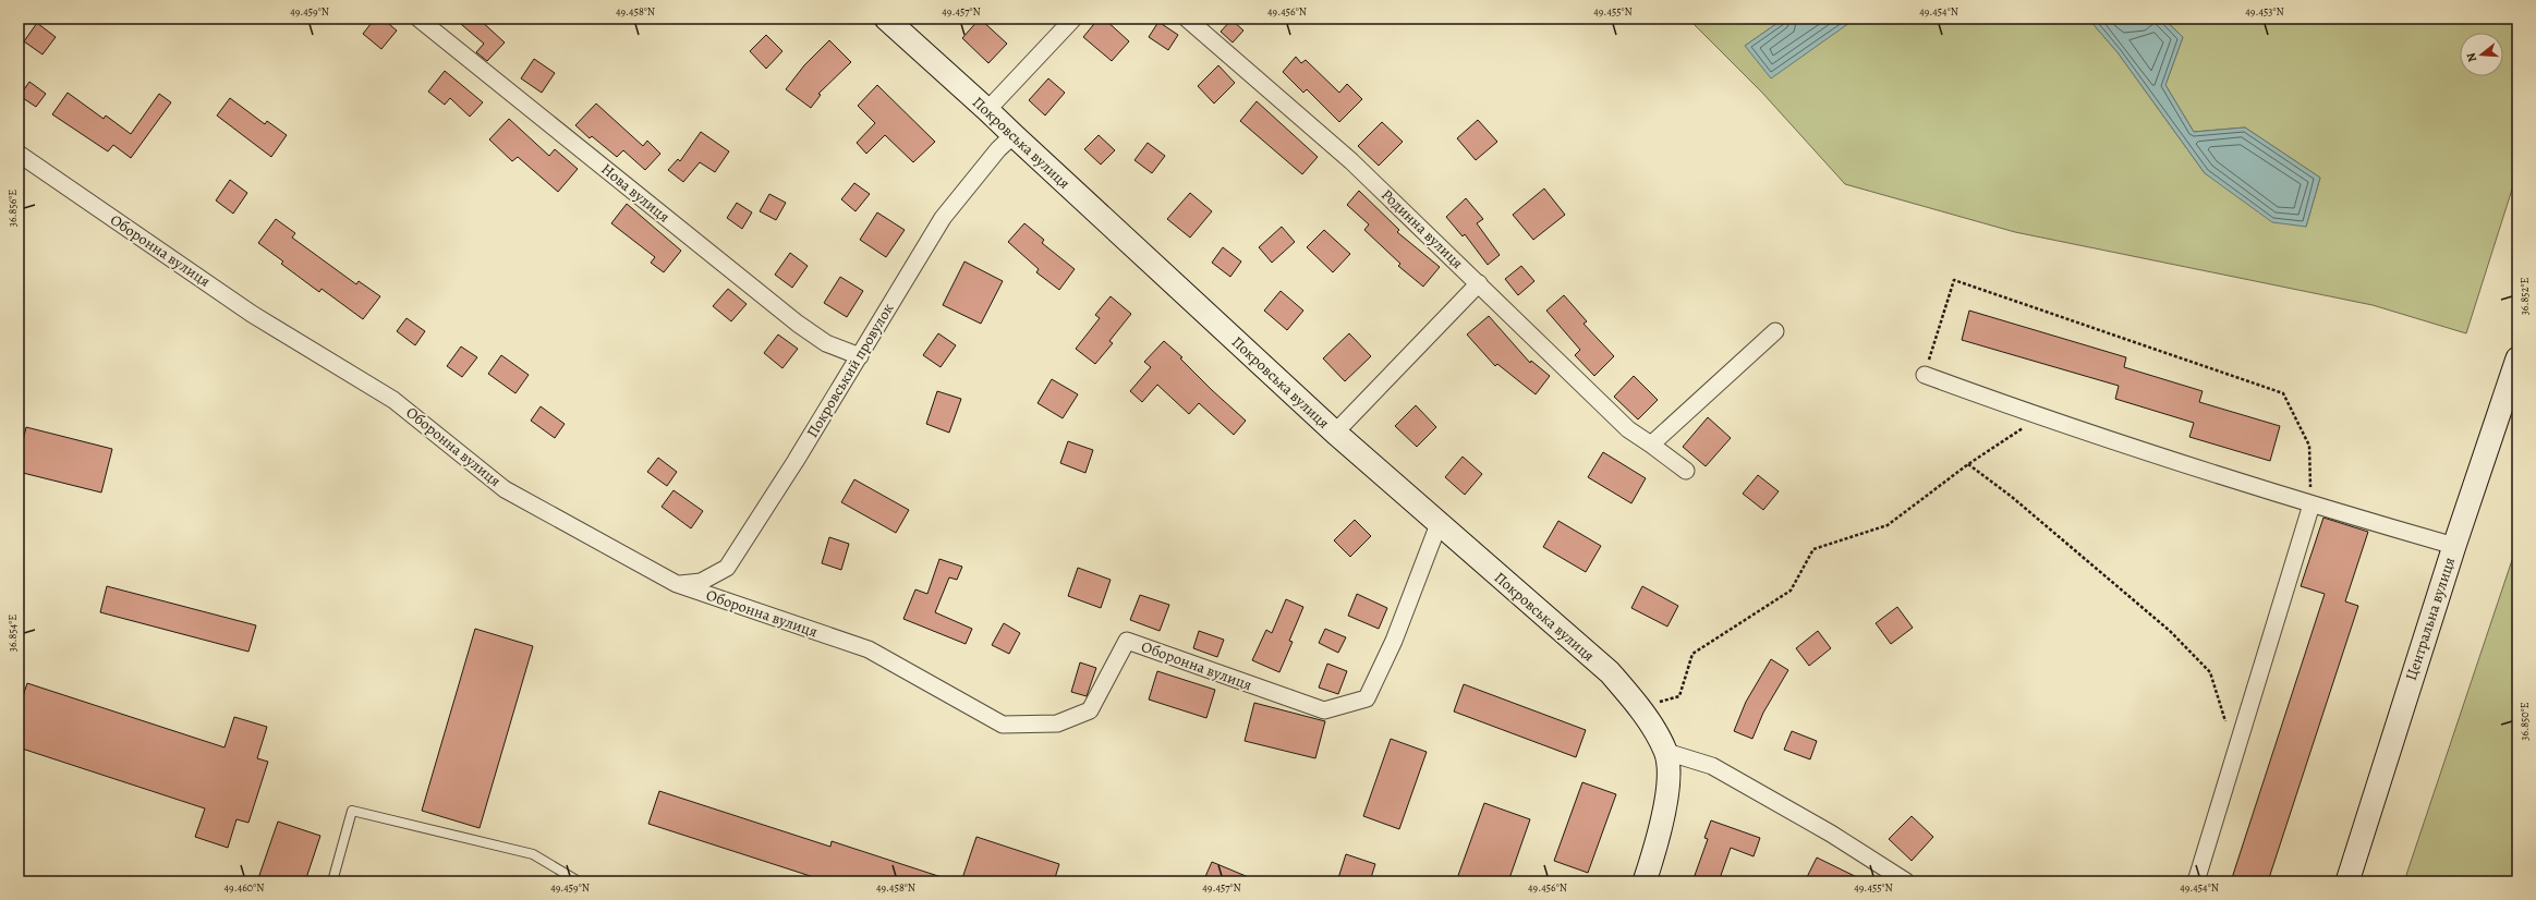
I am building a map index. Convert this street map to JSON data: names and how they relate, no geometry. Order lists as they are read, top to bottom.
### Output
{
  "streets": {
    "street": [
      "Покровська вулиця",
      "Нова вулиця",
      "Родинна вулиця",
      "Оборонна вулиця",
      "Покровський провулок",
      "Центральна вулиця"
    ]
  },
  "crossings": [
    ["Покровська вулиця", "Оборонна вулиця"],
    ["Покровська вулиця", "Покровський провулок"],
    ["Нова вулиця", "Покровський провулок"],
    ["Оборонна вулиця", "Покровський провулок"]
  ],
  "north": "left",
  "coordinates": [
    "49.459°N",
    "49.458°N",
    "49.457°N",
    "49.456°N",
    "49.455°N",
    "49.454°N",
    "49.453°N",
    "36.856°E",
    "36.852°E",
    "36.854°E",
    "36.850°E",
    "49.460°N"
  ]
}
